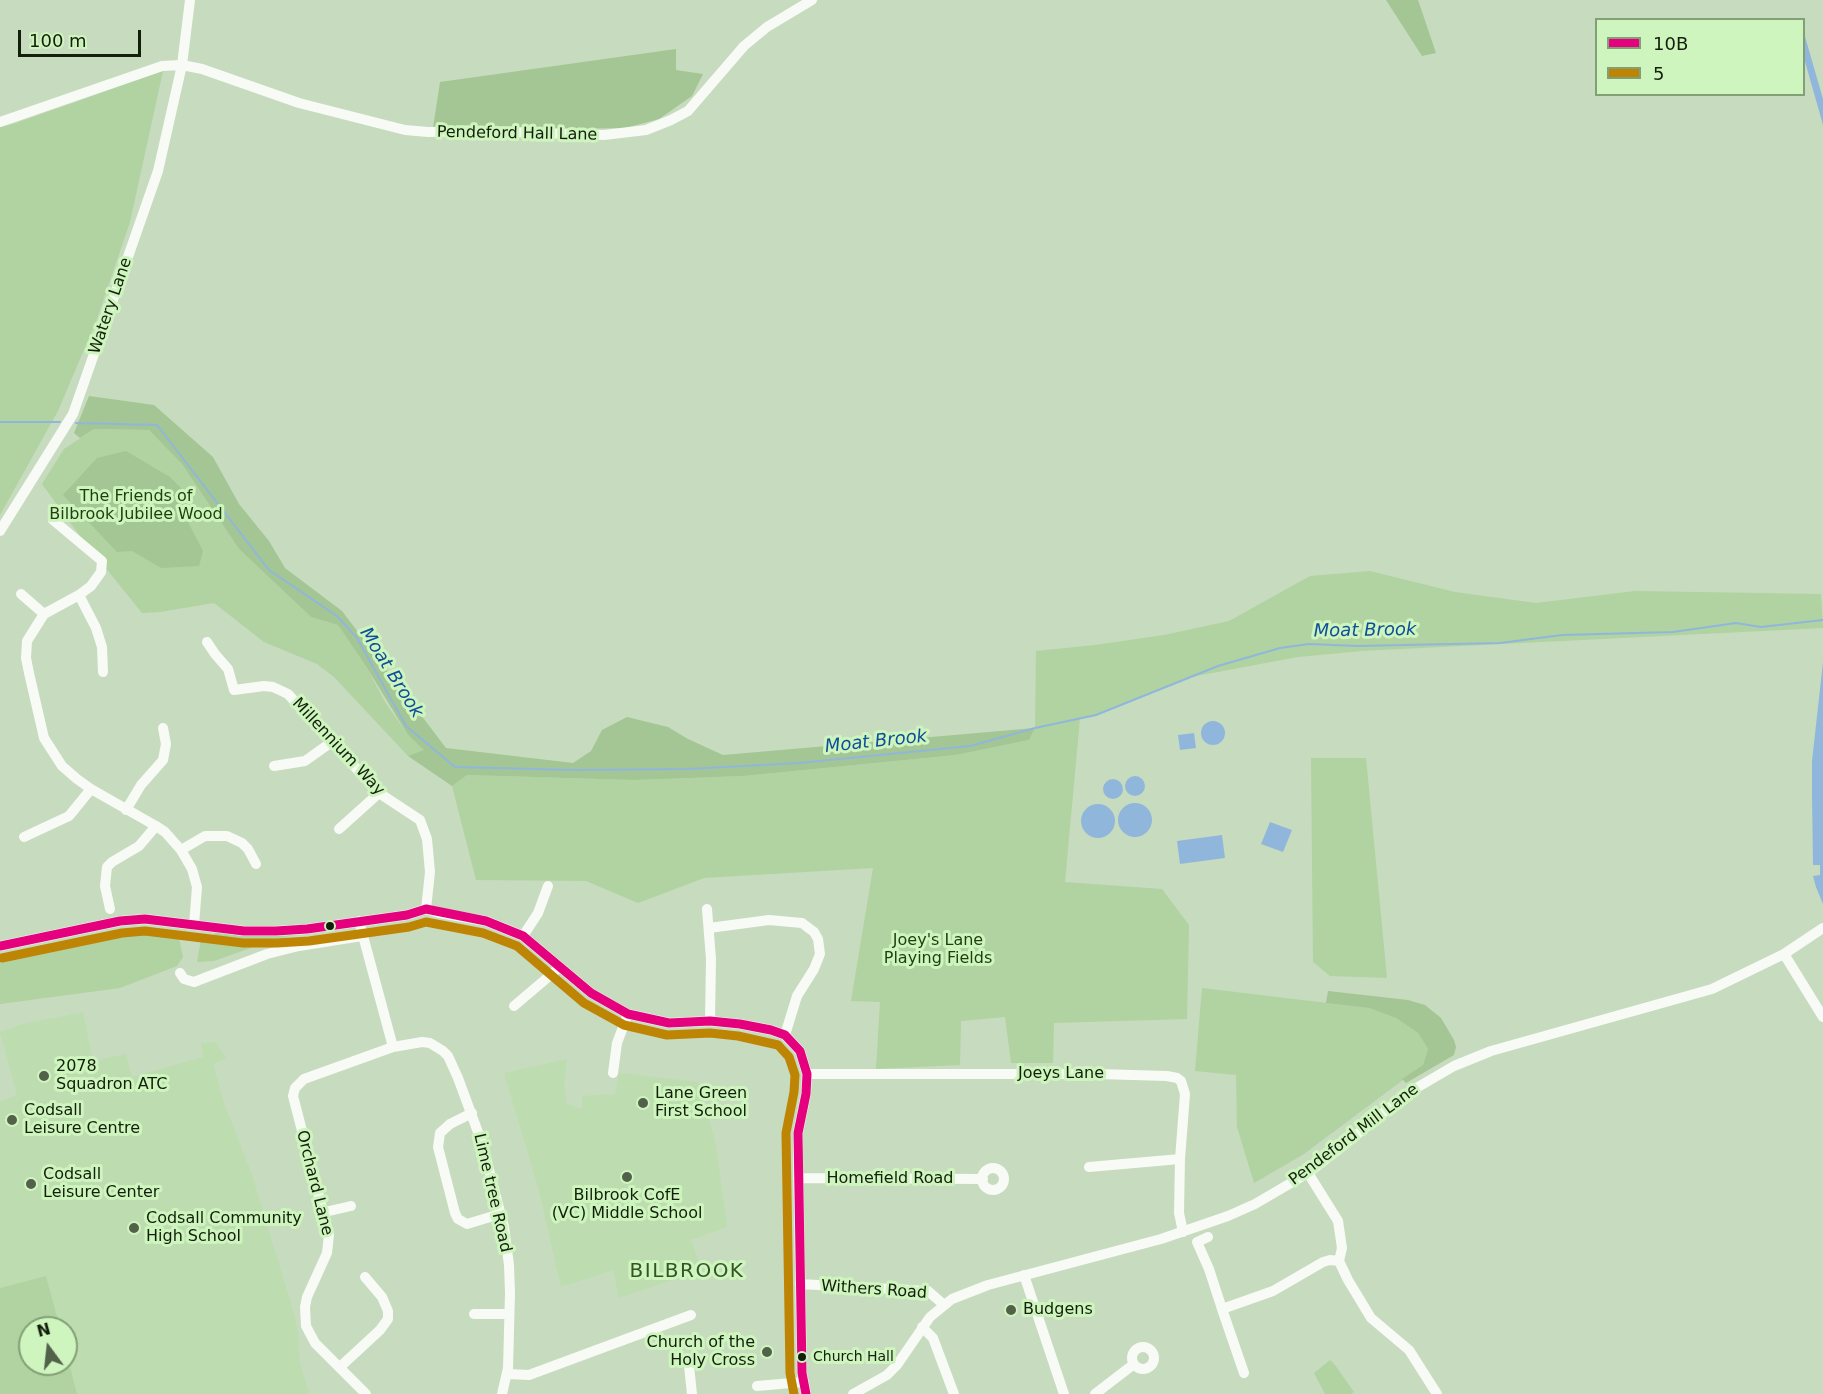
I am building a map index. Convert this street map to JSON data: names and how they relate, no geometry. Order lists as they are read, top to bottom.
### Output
{
  "streets": {
    "street": [
      "Pendeford Hall Lane",
      "Watery Lane",
      "Millennium Way",
      "Joeys Lane",
      "Pendeford Mill Lane",
      "Homefield Road",
      "Orchard Lane",
      "Lime tree Road",
      "Withers Road"
    ]
  },
  "crossings": [
    ["Pendeford Hall Lane", "Watery Lane"],
    ["Joeys Lane", "Pendeford Mill Lane"],
    ["Pendeford Mill Lane", "Withers Road"],
    ["Orchard Lane", "Lime tree Road"]
  ],
  "districts": ["BILBROOK"],
  "water": ["Moat Brook"],
  "parks": ["The Friends of Bilbrook Jubilee Wood", "Joey's Lane Playing Fields"],
  "places": [
    "2078 Squadron ATC",
    "Lane Green First School",
    "Codsall Leisure Centre",
    "Bilbrook CofE (VC) Middle School",
    "Codsall Leisure Center",
    "Codsall Community High School",
    "Budgens",
    "Church of the Holy Cross",
    "Church Hall"
  ],
  "lines": ["transit line 10B", "transit line 5"],
  "legend": ["10B", "5"],
  "scale_bar": "100 m",
  "north": "top"
}
